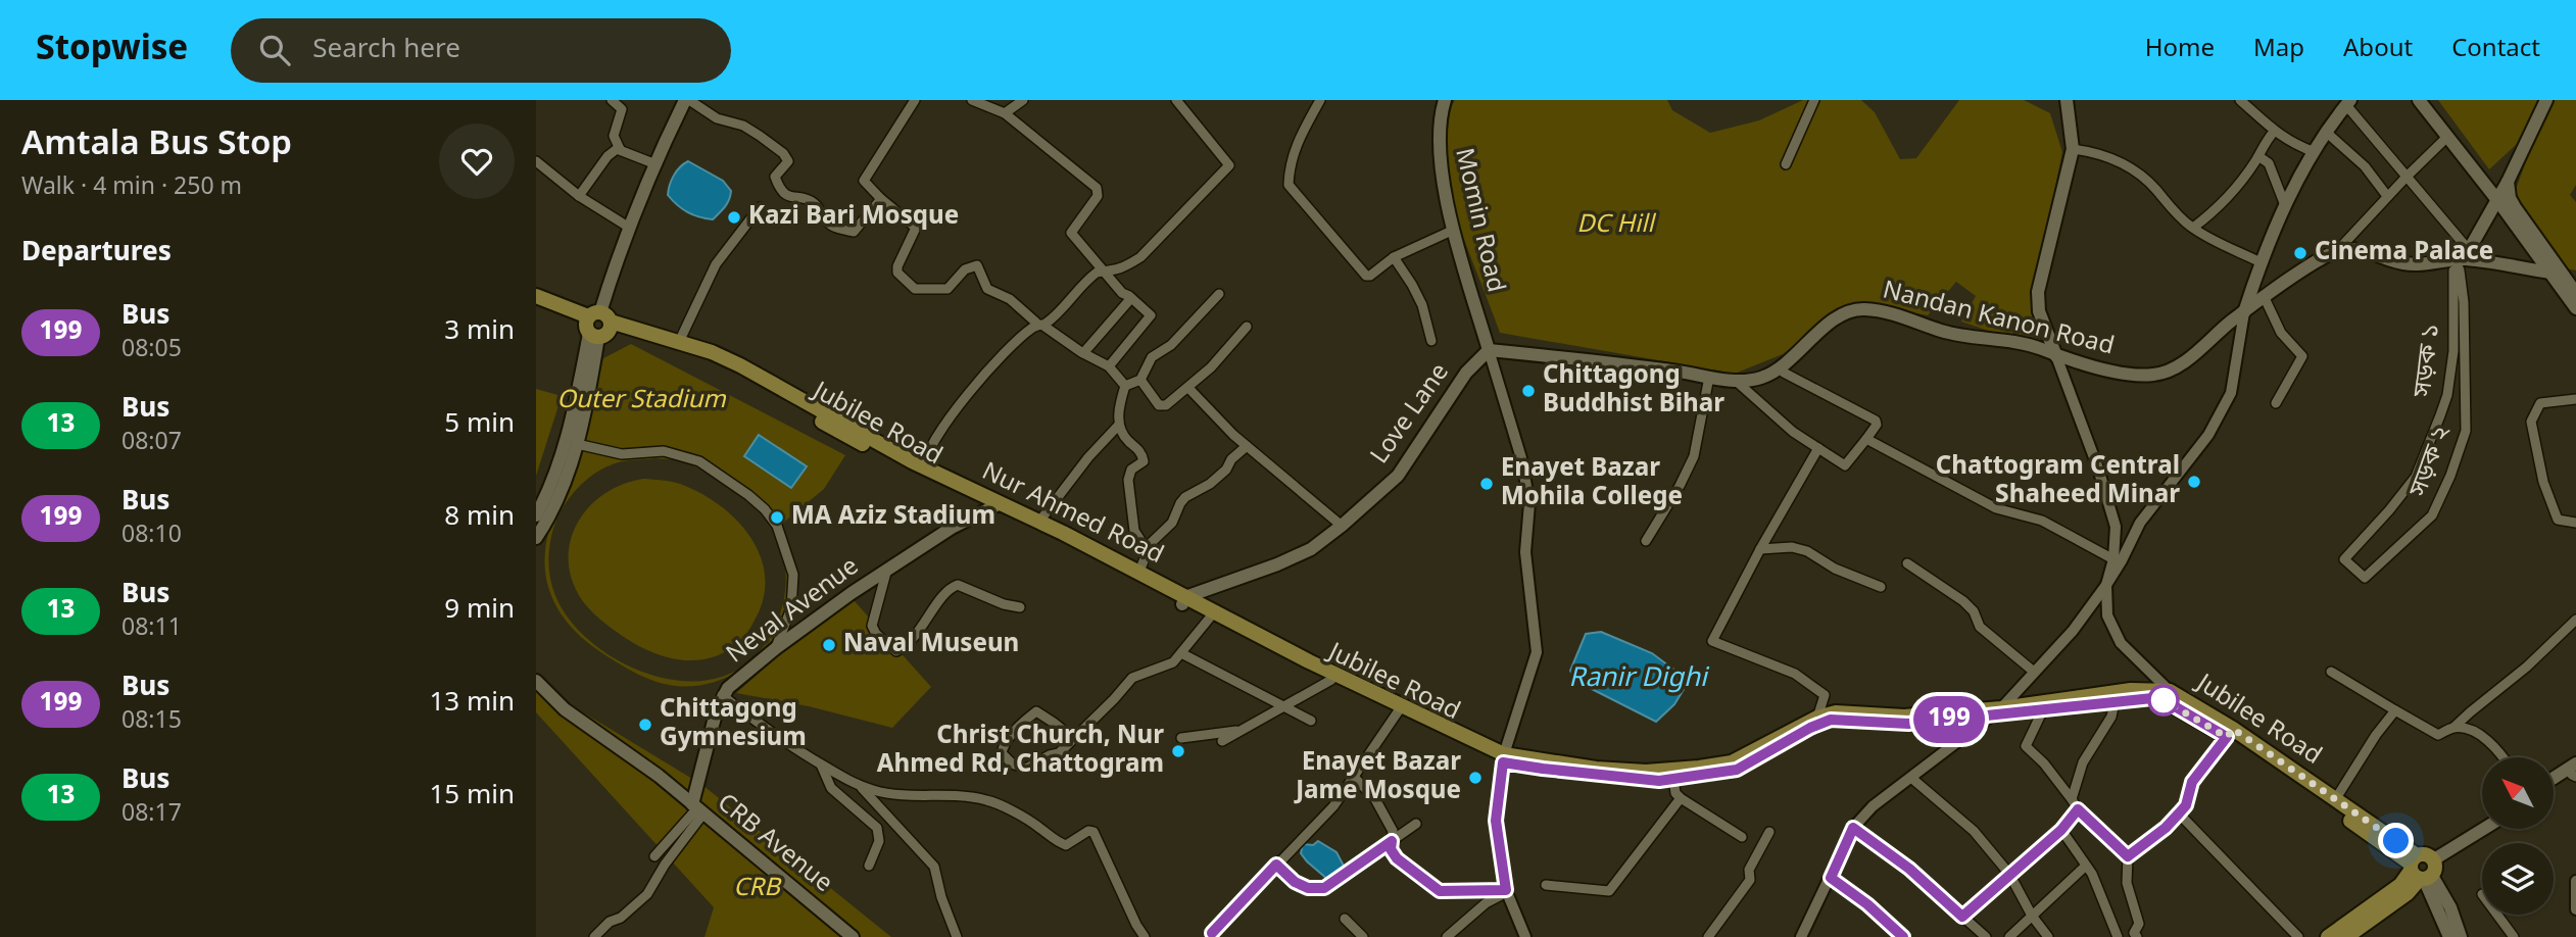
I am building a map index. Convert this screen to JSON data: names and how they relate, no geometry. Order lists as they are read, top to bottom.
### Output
{
  "streets": {
    "main road": [
      "Momin Road",
      "Nandan Kanon Road",
      "Love Lane",
      "Jubilee Road",
      "Nur Ahmed Road",
      "Neval Avenue",
      "CRB Avenue"
    ],
    "street": ["সড়ক ১", "সড়ক ২"]
  },
  "crossings": [
    ["Momin Road", "Nandan Kanon Road"],
    ["Momin Road", "Love Lane"],
    ["Nandan Kanon Road", "Love Lane"],
    ["সড়ক ১", "সড়ক ২"],
    ["Love Lane", "Jubilee Road"],
    ["Love Lane", "Nur Ahmed Road"],
    ["Jubilee Road", "Nur Ahmed Road"],
    ["Jubilee Road", "Neval Avenue"],
    ["Nur Ahmed Road", "Neval Avenue"],
    ["Neval Avenue", "CRB Avenue"]
  ],
  "water": ["Ranir Dighi"],
  "parks": ["DC Hill", "Outer Stadium", "CRB"],
  "places": [
    "Kazi Bari Mosque",
    "Cinema Palace",
    "Chittagong Buddhist Bihar",
    "Chattogram Central Shaheed Minar",
    "Enayet Bazar Mohila College",
    "MA Aziz Stadium",
    "Naval Museun",
    "Chittagong Gymnesium",
    "Christ Church, Nur Ahmed Rd, Chattogram",
    "Enayet Bazar Jame Mosque"
  ],
  "lines": ["bus line 199"],
  "north": "top left",
  "page": {
    "header": "Stopwise",
    "search": "Search here",
    "nav": [
      "Home",
      "Map",
      "About",
      "Contact"
    ],
    "heading": [
      ["Amtala Bus Stop", "Walk · 4 min · 250 m"],
      "Departures"
    ],
    "on_map": "199",
    "list": [
      {
        "mark": "199",
        "name": "Bus",
        "note": "08:05",
        "value": "3 min"
      },
      {
        "mark": "13",
        "name": "Bus",
        "note": "08:07",
        "value": "5 min"
      },
      {
        "mark": "199",
        "name": "Bus",
        "note": "08:10",
        "value": "8 min"
      },
      {
        "mark": "13",
        "name": "Bus",
        "note": "08:11",
        "value": "9 min"
      },
      {
        "mark": "199",
        "name": "Bus",
        "note": "08:15",
        "value": "13 min"
      },
      {
        "mark": "13",
        "name": "Bus",
        "note": "08:17",
        "value": "15 min"
      }
    ]
  }
}
